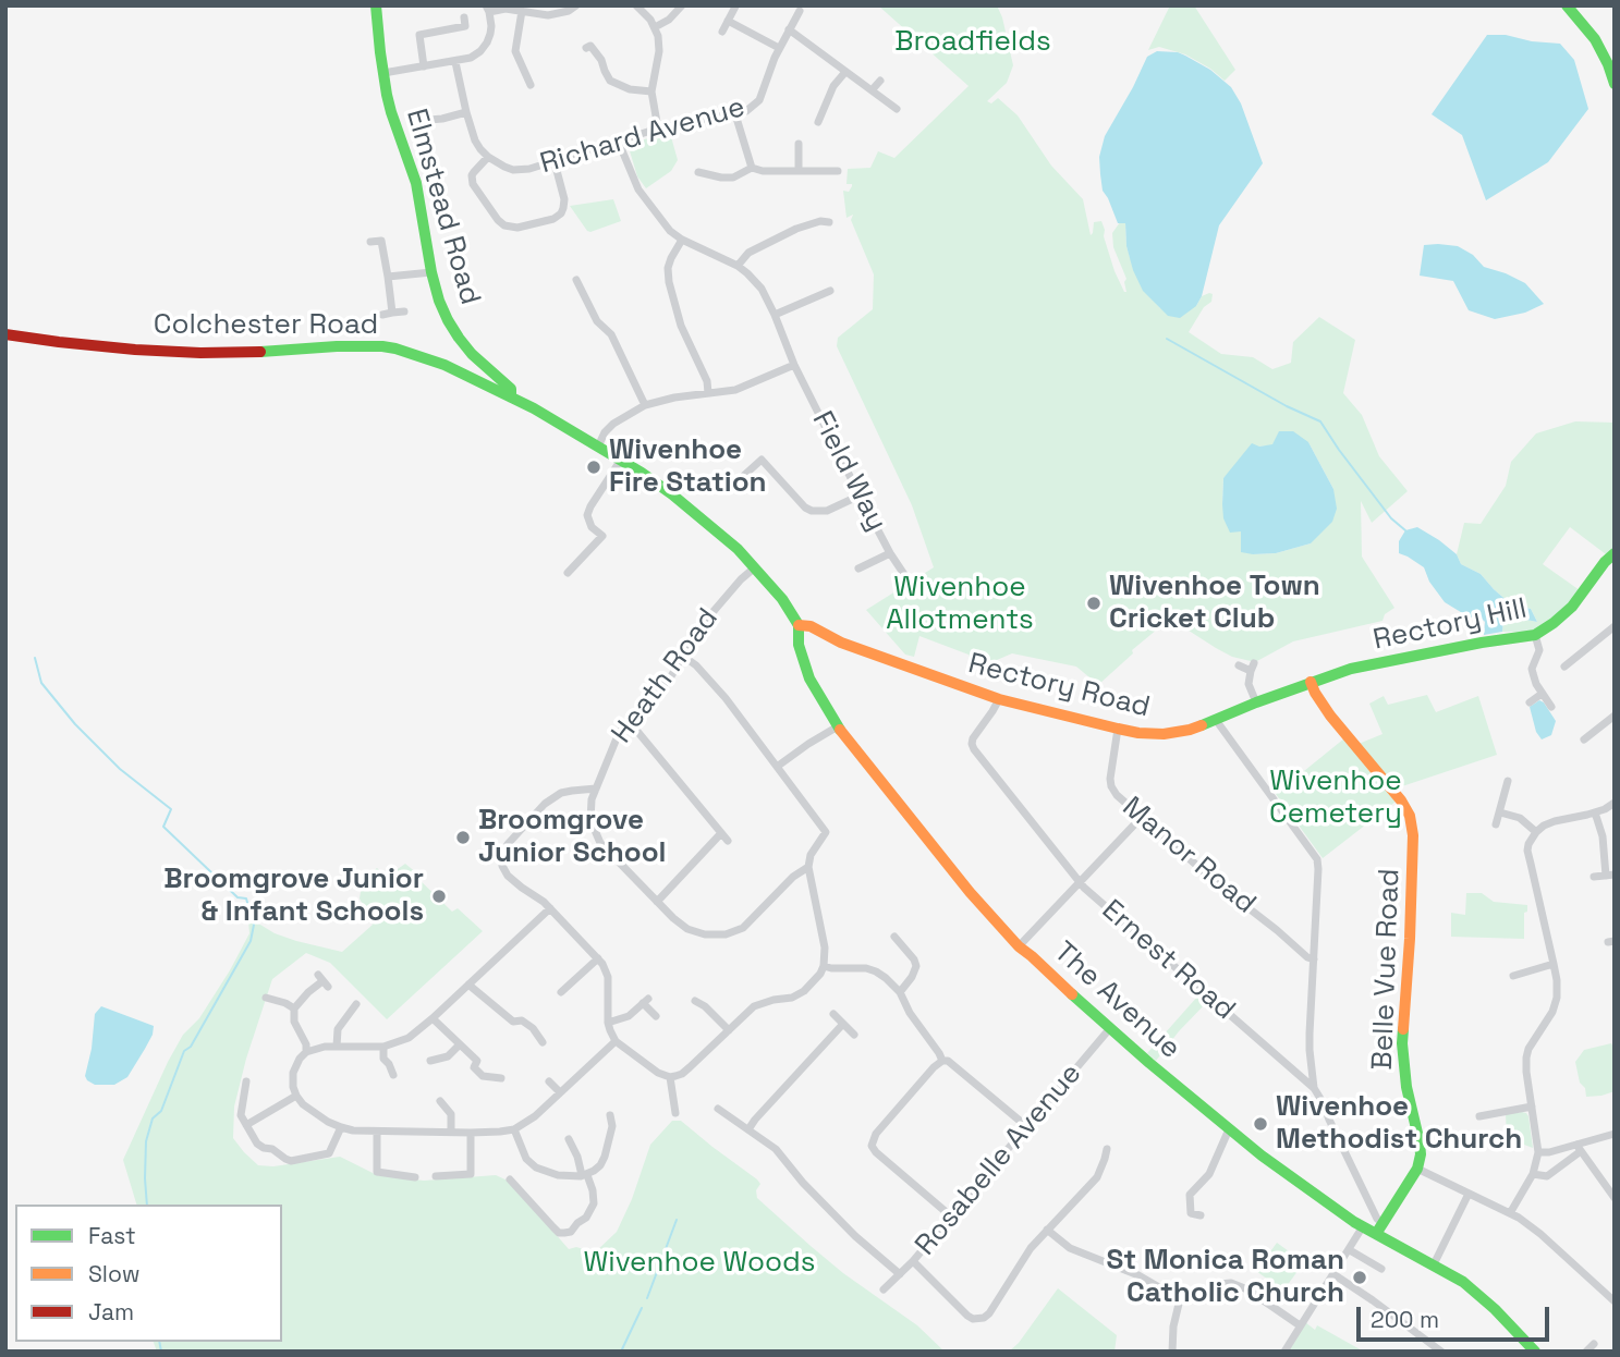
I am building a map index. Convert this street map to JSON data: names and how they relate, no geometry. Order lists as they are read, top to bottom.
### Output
{
  "streets": {
    "street": [
      "Richard Avenue",
      "Elmstead Road",
      "Colchester Road",
      "Field Way",
      "Rectory Hill",
      "Heath Road",
      "Rectory Road",
      "Manor Road",
      "Ernest Road",
      "Belle Vue Road",
      "The Avenue",
      "Rosabelle Avenue"
    ]
  },
  "crossings": [
    ["Elmstead Road", "Colchester Road"],
    ["Colchester Road", "Heath Road"],
    ["Colchester Road", "Rectory Road"],
    ["Colchester Road", "The Avenue"],
    ["Rectory Hill", "Rectory Road"],
    ["Rectory Hill", "Belle Vue Road"],
    ["Rectory Road", "Manor Road"],
    ["Rectory Road", "Ernest Road"],
    ["Rectory Road", "Belle Vue Road"],
    ["Rectory Road", "The Avenue"],
    ["The Avenue", "Rosabelle Avenue"]
  ],
  "parks": [
    "Broadfields",
    "Wivenhoe Allotments",
    "Wivenhoe Cemetery",
    "Wivenhoe Woods"
  ],
  "places": [
    "Wivenhoe Fire Station",
    "Wivenhoe Town Cricket Club",
    "Broomgrove Junior School",
    "Broomgrove Junior & Infant Schools",
    "Wivenhoe Methodist Church",
    "St Monica Roman Catholic Church"
  ],
  "legend": ["Fast", "Slow", "Jam"],
  "scale_bar": "200 m"
}
